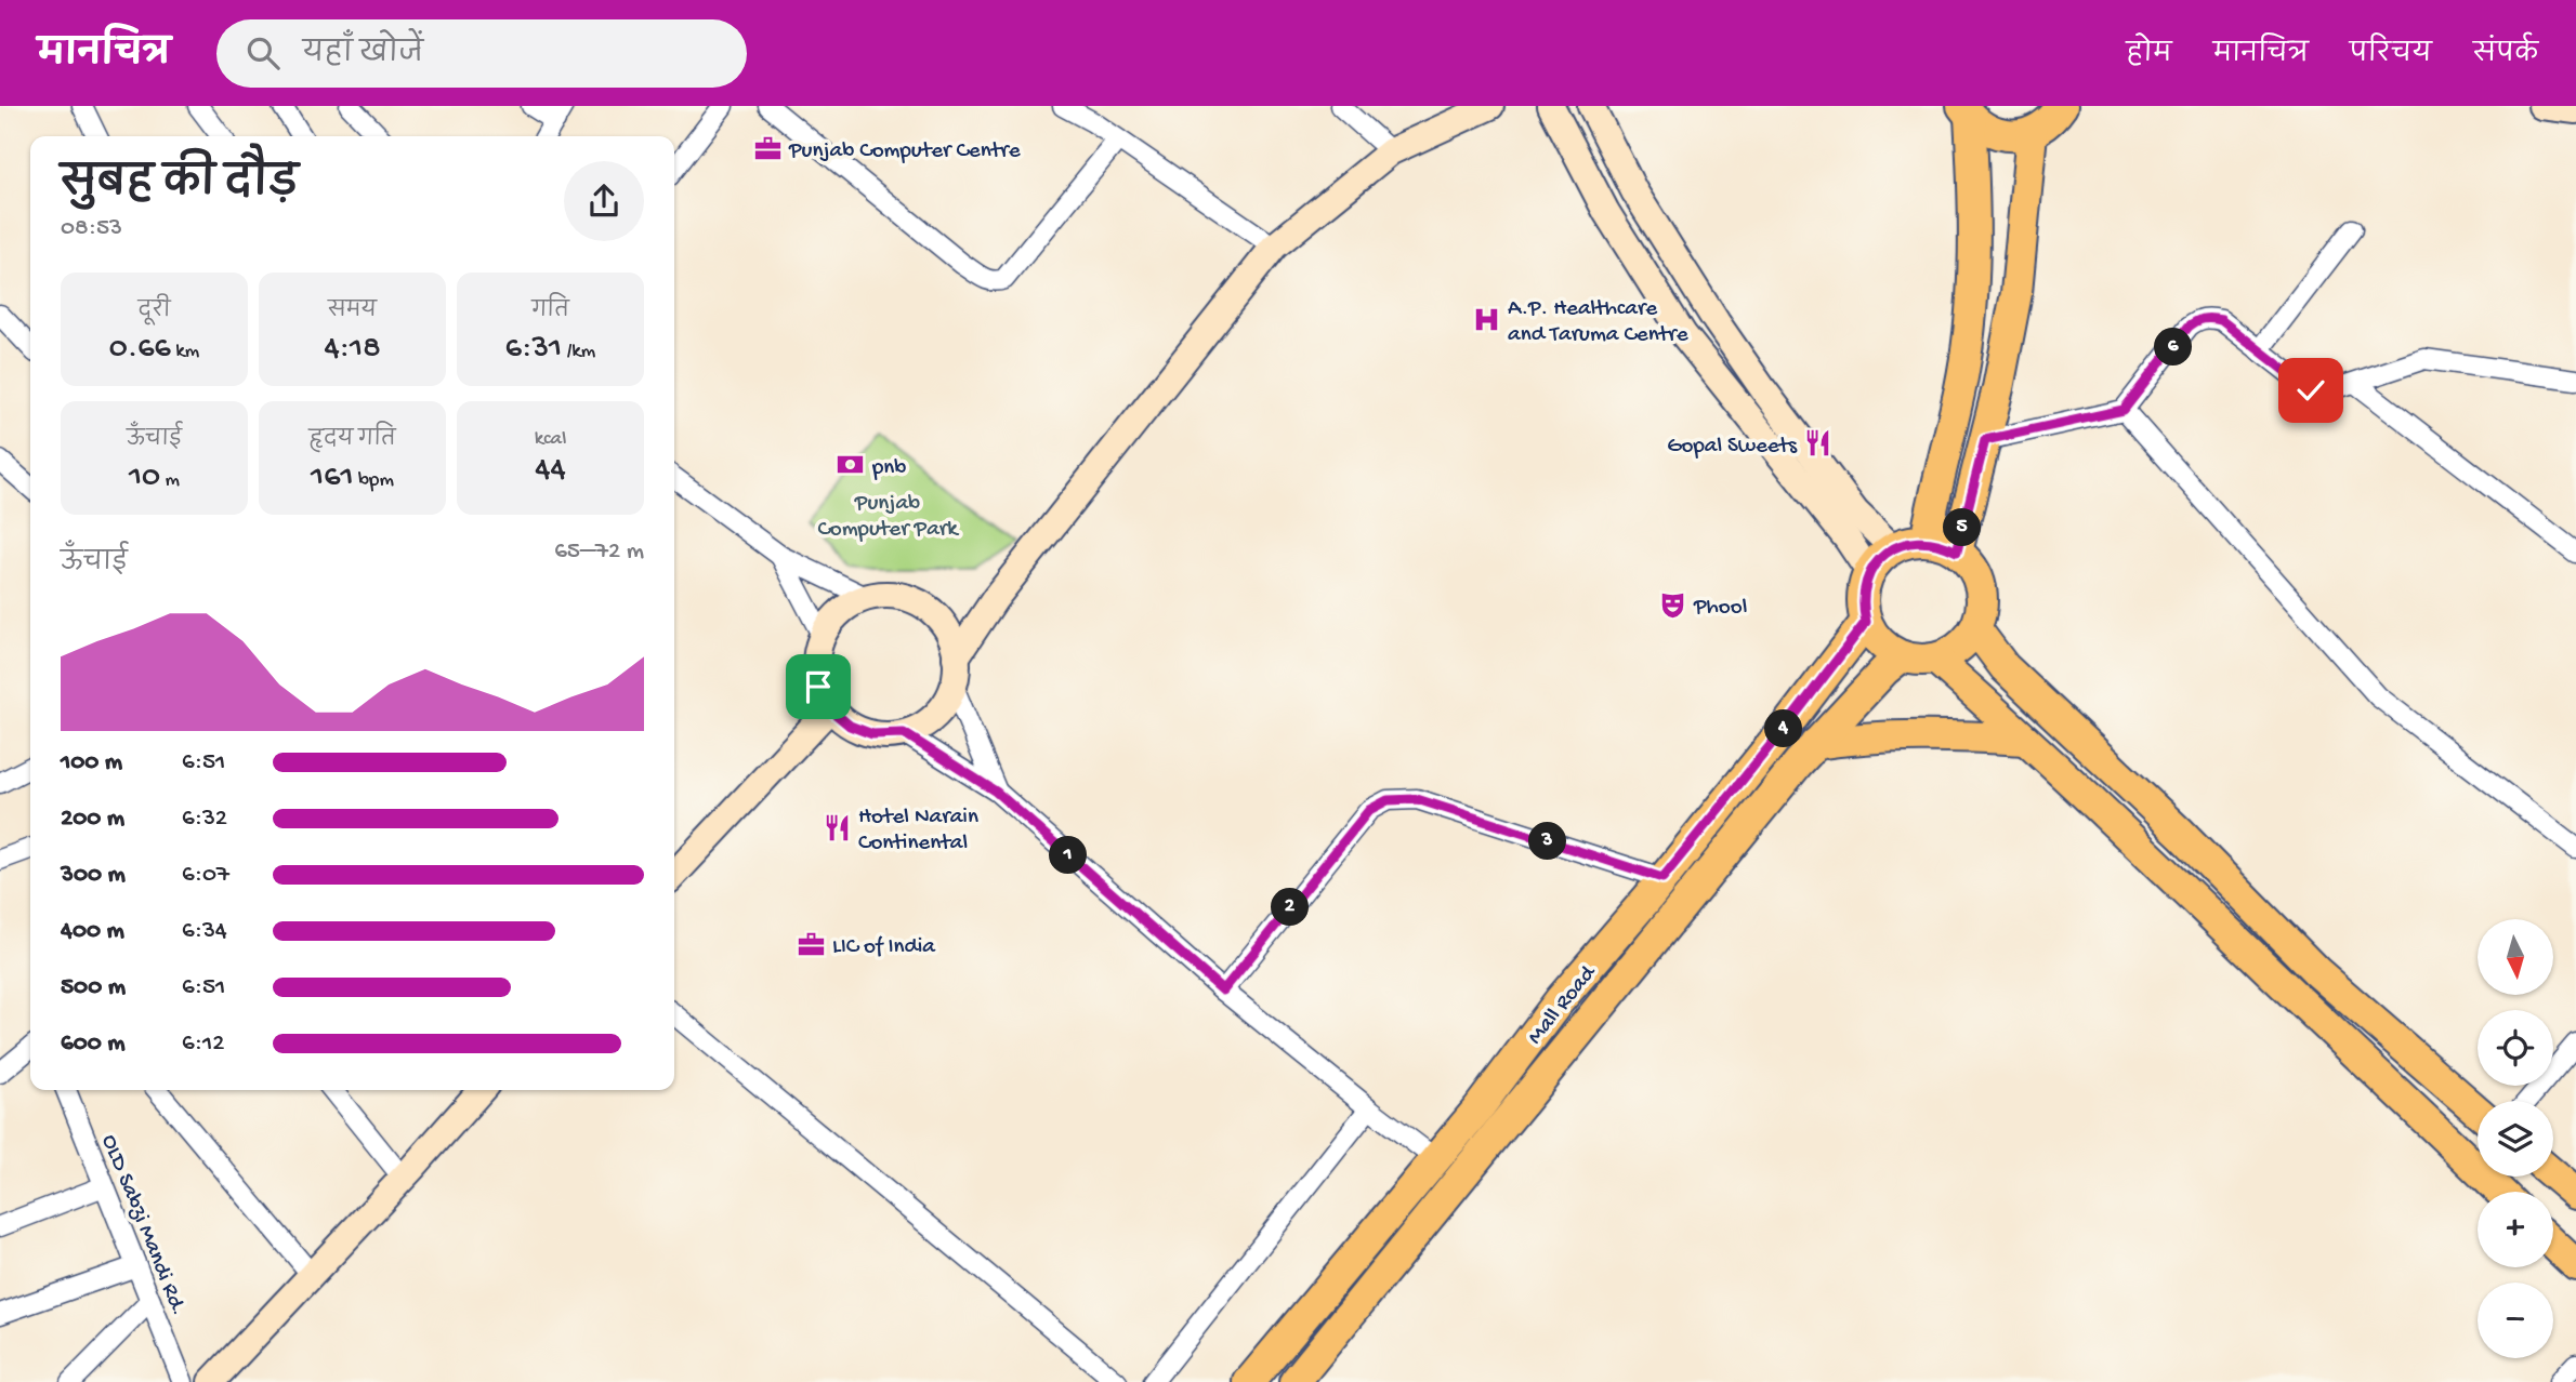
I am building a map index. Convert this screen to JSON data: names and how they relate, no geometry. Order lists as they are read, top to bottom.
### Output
{
  "streets": {
    "main road": ["Mall Road"],
    "street": ["OLD Sabzi Mandi Rd."]
  },
  "parks": ["Punjab Computer Park"],
  "places": {
    "office": ["Punjab Computer Centre", "LIC of India"],
    "hospital": ["A.P. Healthcare and Taruma Centre"],
    "restaurant": ["Gopal Sweets", "Hotel Narain Continental"],
    "bank": ["pnb"],
    "theatre": ["Phool"]
  },
  "north": "bottom",
  "page": {
    "header": "मानचित्र",
    "search": "यहाँ खोजें",
    "nav": [
      "होम",
      "मानचित्र",
      "परिचय",
      "संपर्क"
    ],
    "heading": ["सुबह की दौड़", "08:53"],
    "stats": [
      ["दूरी", "0.66 km"],
      ["समय", "4:18"],
      ["गति", "6:31 /km"],
      ["ऊँचाई", "10 m"],
      ["हृदय गति", "161 bpm"],
      ["kcal", "44"]
    ],
    "pins": [
      "6",
      "5",
      "4",
      "3",
      "1",
      "2"
    ],
    "chart": ["ऊँचाई", "65–72 m"],
    "list": [
      {
        "name": "100 m",
        "note": "6:51"
      },
      {
        "name": "200 m",
        "note": "6:32"
      },
      {
        "name": "300 m",
        "note": "6:07"
      },
      {
        "name": "400 m",
        "note": "6:34"
      },
      {
        "name": "500 m",
        "note": "6:51"
      },
      {
        "name": "600 m",
        "note": "6:12"
      }
    ],
    "map_buttons": ["+", "−"]
  }
}
